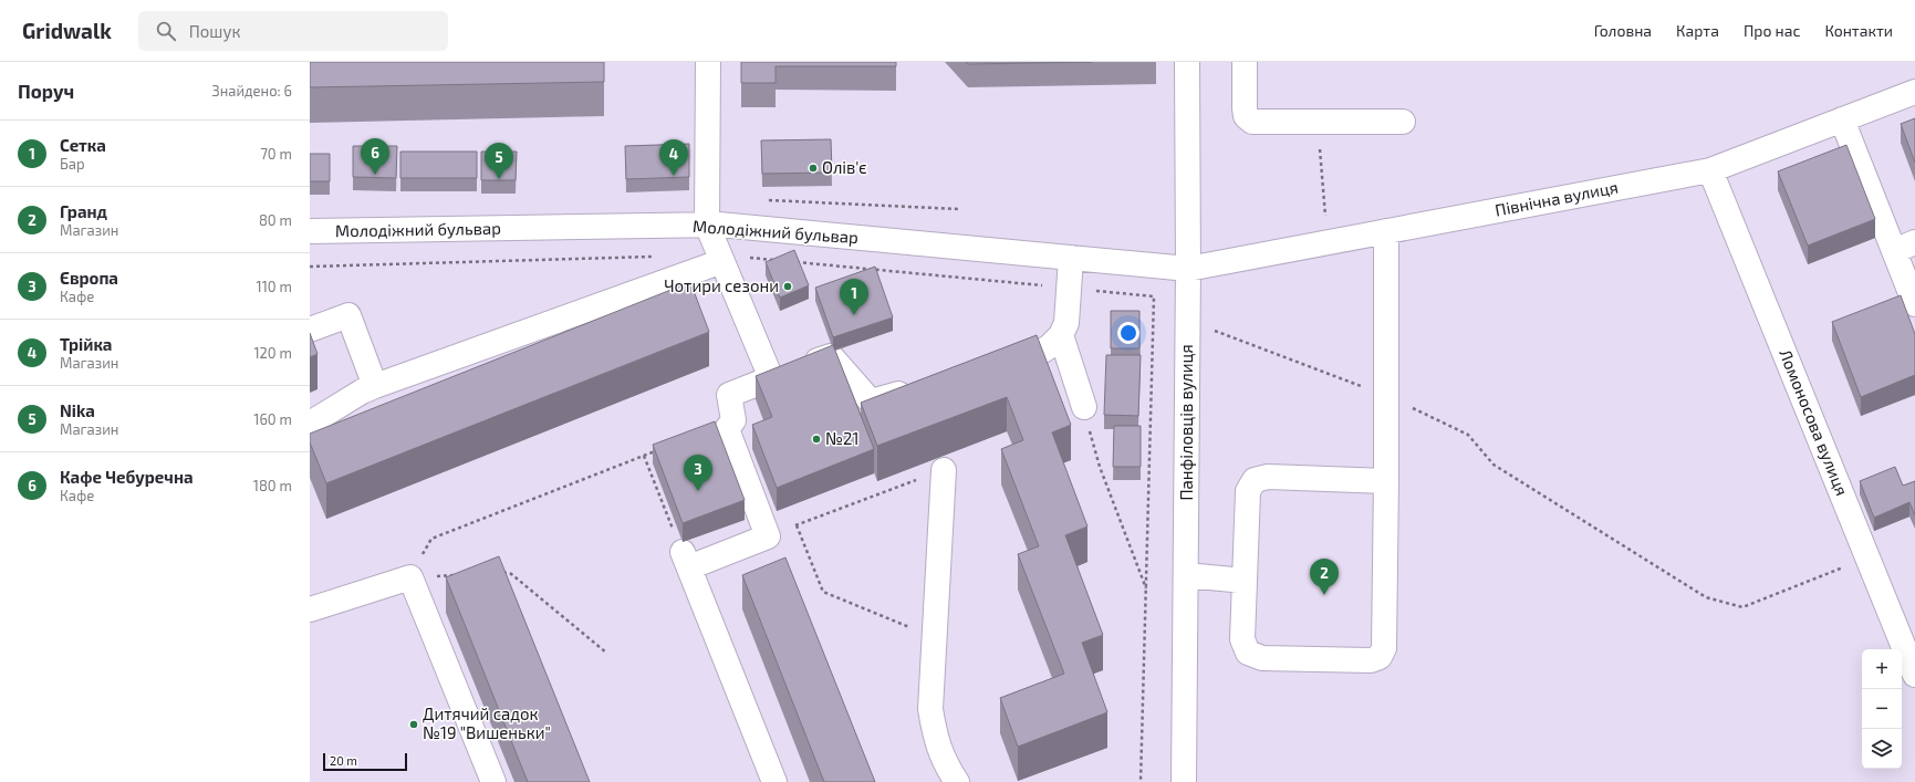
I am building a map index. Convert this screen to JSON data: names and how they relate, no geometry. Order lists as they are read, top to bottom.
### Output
{
  "streets": {
    "street": [
      "Північна вулиця",
      "Молодіжний бульвар",
      "Панфіловців вулиця",
      "Ломоносова вулиця"
    ]
  },
  "crossings": [
    ["Північна вулиця", "Молодіжний бульвар"],
    ["Північна вулиця", "Панфіловців вулиця"],
    ["Північна вулиця", "Ломоносова вулиця"],
    ["Молодіжний бульвар", "Панфіловців вулиця"]
  ],
  "places": [
    "Олів'є",
    "Чотири сезони",
    "№21",
    "Дитячий садок №19 \"Вишеньки\""
  ],
  "scale_bar": "20 m",
  "page": {
    "header": "Gridwalk",
    "search": "Пошук",
    "nav": [
      "Головна",
      "Карта",
      "Про нас",
      "Контакти"
    ],
    "heading": ["Поруч", "Знайдено: 6"],
    "list": [
      {
        "mark": "1",
        "name": "Сетка",
        "note": "Бар",
        "value": "70 m"
      },
      {
        "mark": "2",
        "name": "Гранд",
        "note": "Магазин",
        "value": "80 m"
      },
      {
        "mark": "3",
        "name": "Європа",
        "note": "Кафе",
        "value": "110 m"
      },
      {
        "mark": "4",
        "name": "Трійка",
        "note": "Магазин",
        "value": "120 m"
      },
      {
        "mark": "5",
        "name": "Nika",
        "note": "Магазин",
        "value": "160 m"
      },
      {
        "mark": "6",
        "name": "Кафе Чебуречна",
        "note": "Кафе",
        "value": "180 m"
      }
    ],
    "pins": [
      "6",
      "4",
      "5",
      "1",
      "3",
      "2"
    ],
    "map_buttons": ["+", "−"],
    "scale": "20 m"
  }
}
